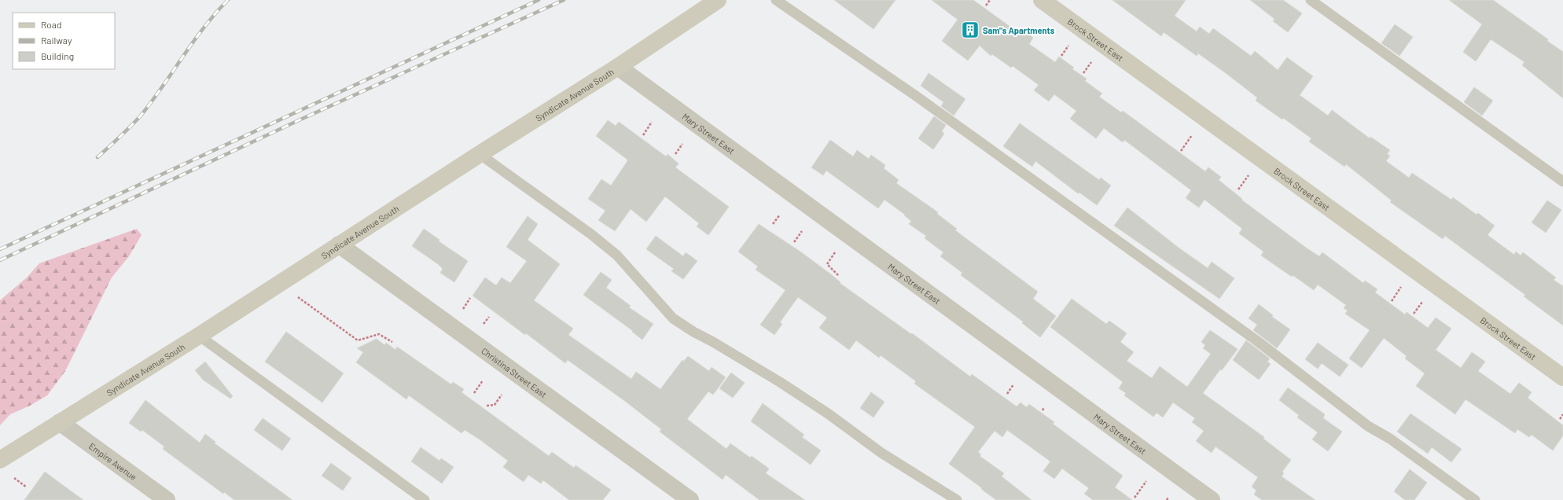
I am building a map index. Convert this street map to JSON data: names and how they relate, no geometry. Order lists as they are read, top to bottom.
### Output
{
  "streets": {
    "street": [
      "Brock Street East",
      "Syndicate Avenue South",
      "Mary Street East",
      "Christina Street East",
      "Empire Avenue"
    ]
  },
  "crossings": [
    ["Syndicate Avenue South", "Mary Street East"],
    ["Syndicate Avenue South", "Christina Street East"],
    ["Syndicate Avenue South", "Empire Avenue"]
  ],
  "places": {
    "building": ["Sam\"s Apartments"]
  },
  "legend": ["Road", "Railway", "Building"]
}
